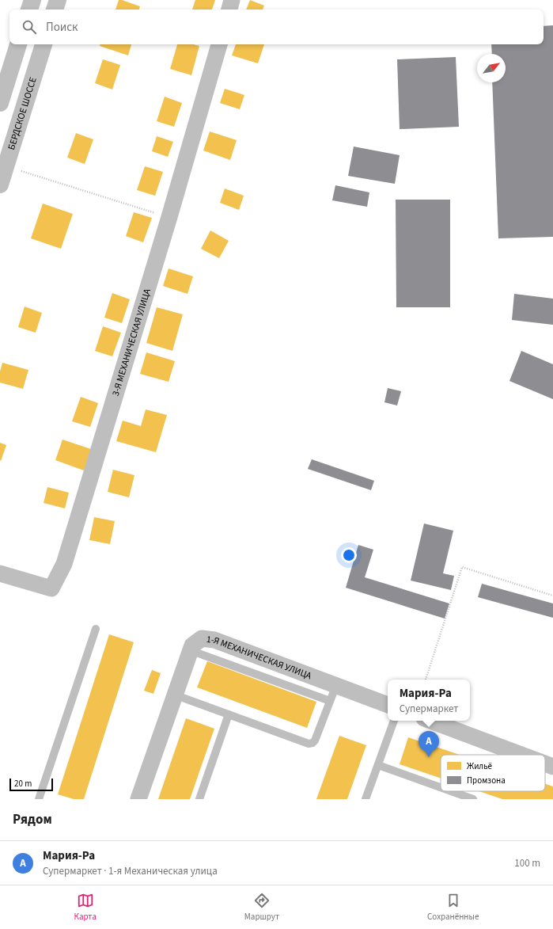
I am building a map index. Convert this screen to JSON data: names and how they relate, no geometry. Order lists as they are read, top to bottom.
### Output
{
  "streets": {
    "highway": ["БЕРДСКОЕ ШОССЕ"],
    "street": ["3-Я МЕХАНИЧЕСКАЯ УЛИЦА", "1-Я МЕХАНИЧЕСКАЯ УЛИЦА"]
  },
  "legend": ["Жильё", "Промзона"],
  "scale_bar": "20 m",
  "north": "top right",
  "page": {
    "search": "Поиск",
    "popup": ["Мария-Ра", "Супермаркет"],
    "pins": "A",
    "scale": "20 m",
    "heading": "Рядом",
    "list": [
      {
        "mark": "A",
        "name": "Мария-Ра",
        "note": "Супермаркет · 1-я Механическая улица",
        "value": "100 m"
      }
    ],
    "nav": ["Карта", "Маршрут", "Сохранённые"]
  }
}
